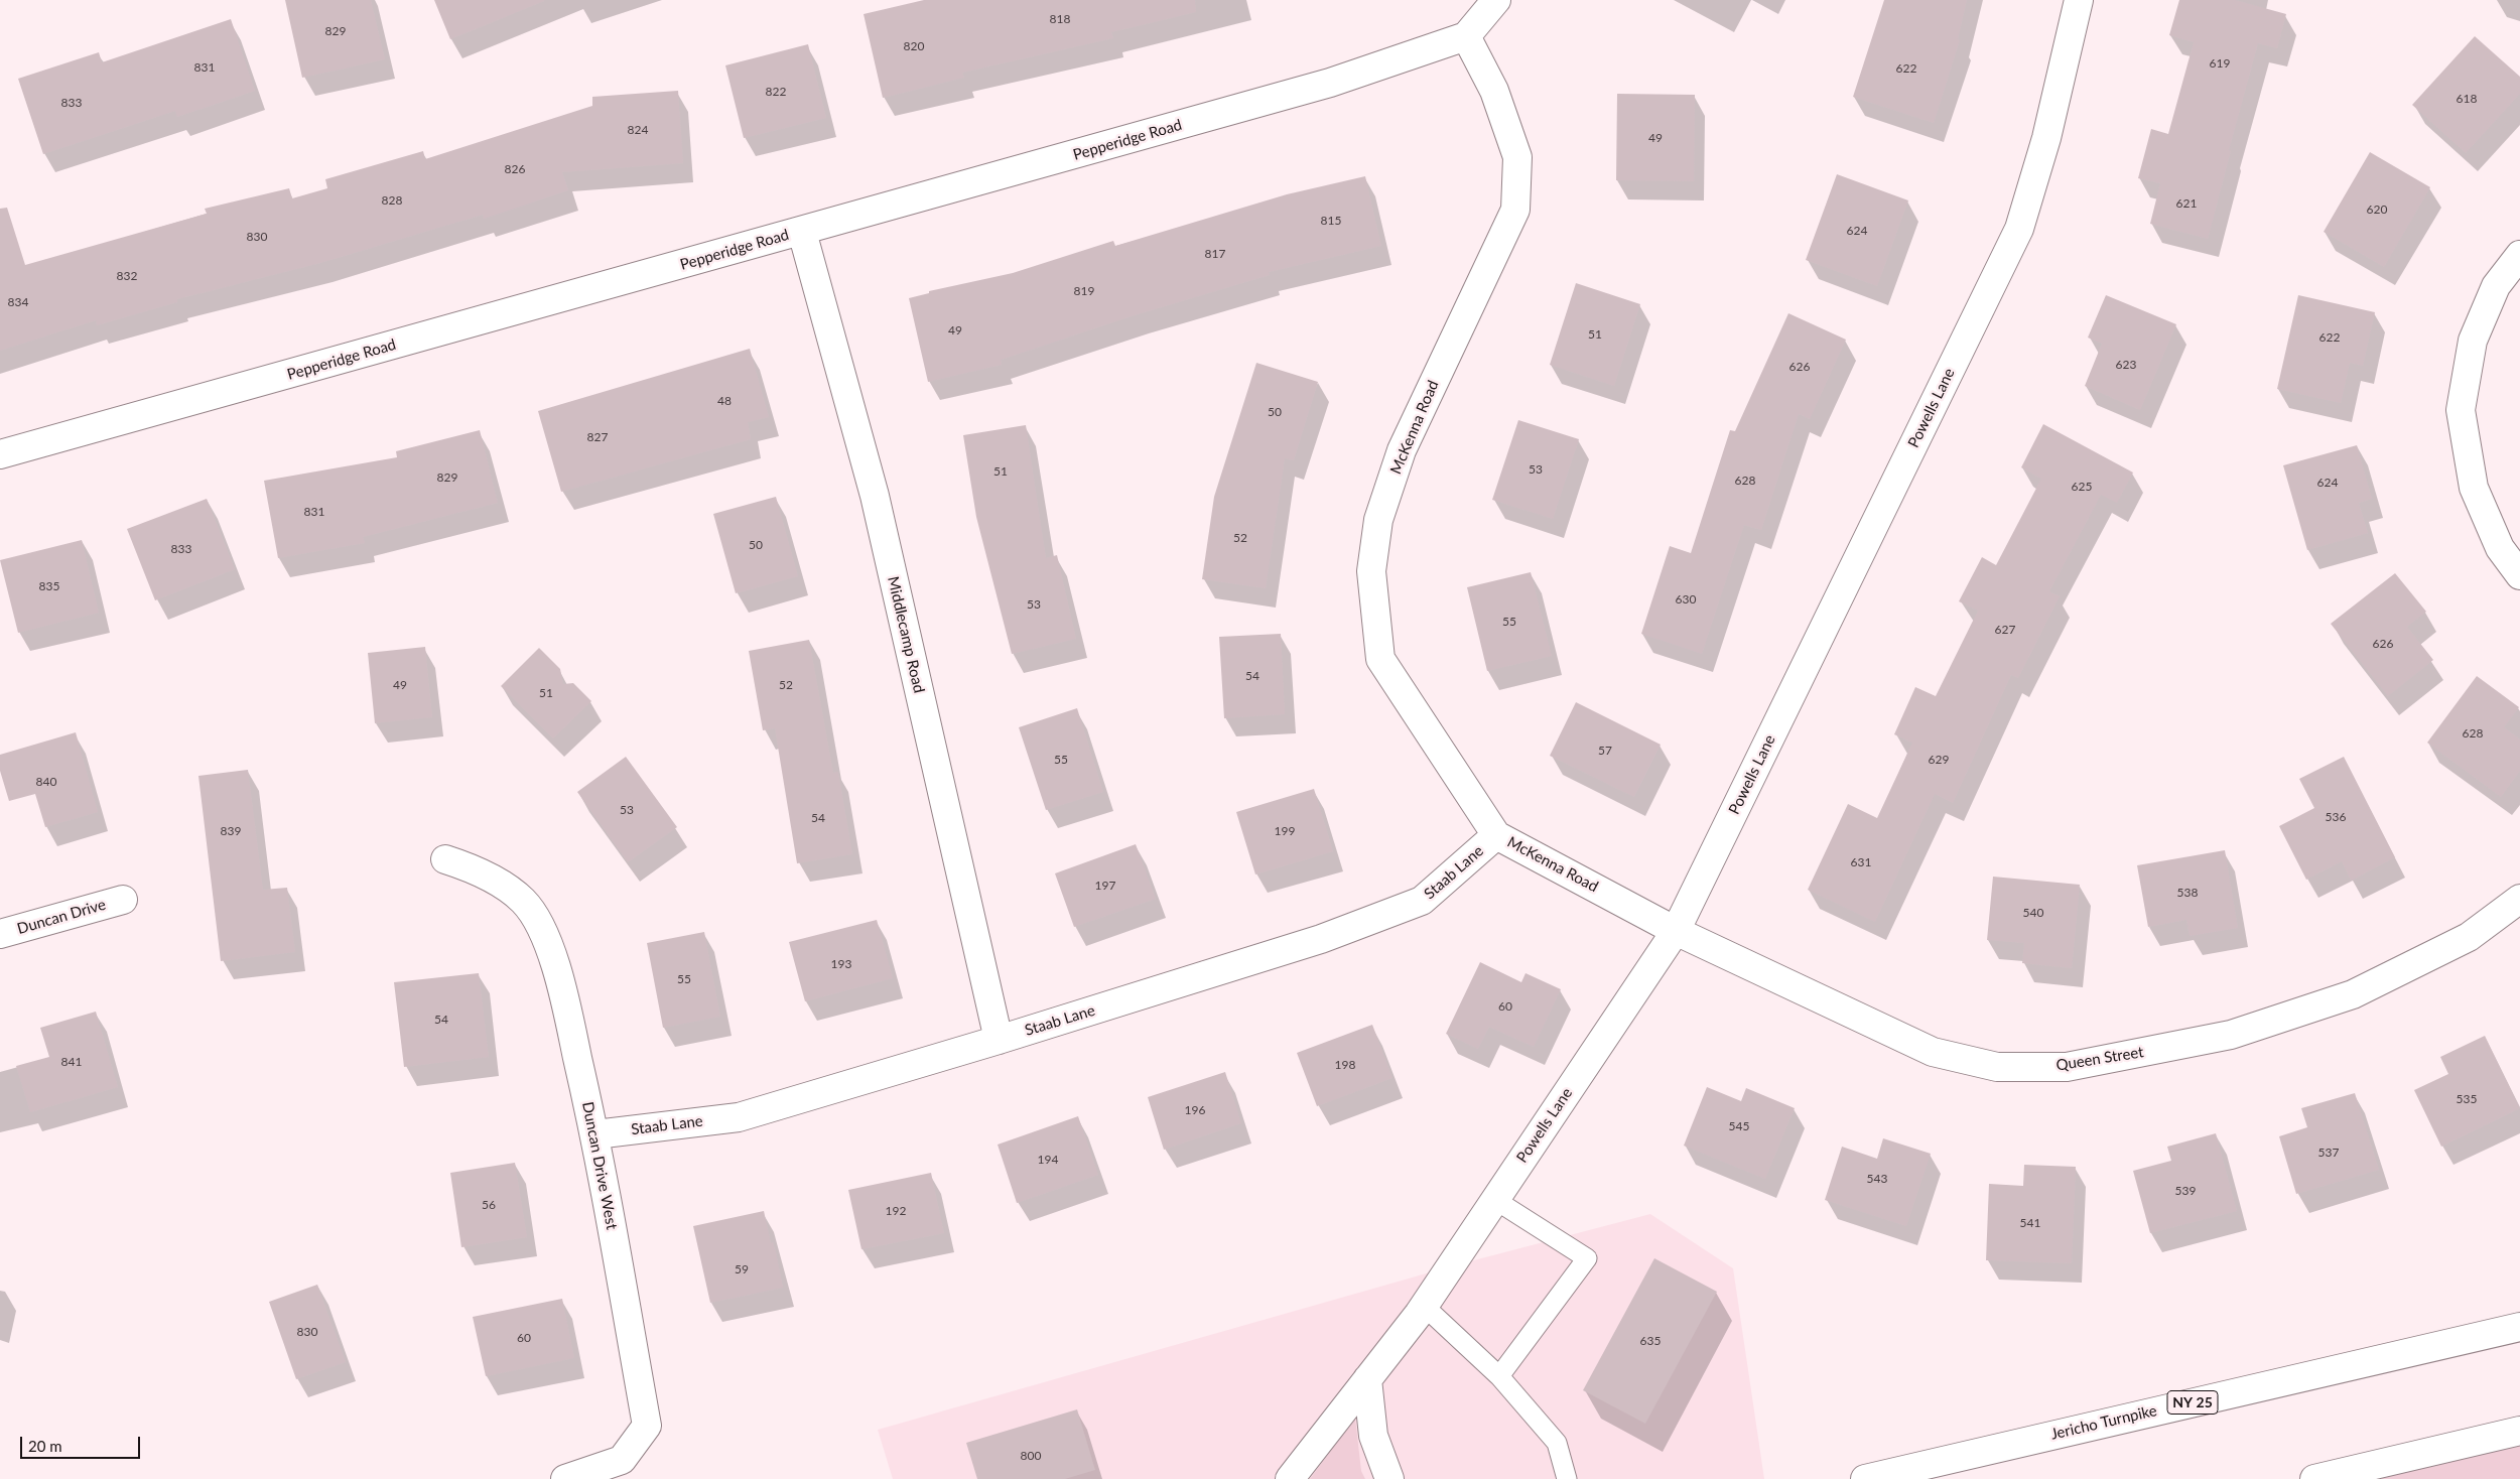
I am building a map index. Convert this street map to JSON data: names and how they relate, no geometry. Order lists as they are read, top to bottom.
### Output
{
  "streets": {
    "street": [
      "Pepperidge Road",
      "Powells Lane",
      "McKenna Road",
      "Middlecamp Road",
      "Staab Lane",
      "Duncan Drive",
      "Queen Street",
      "Duncan Drive West",
      "NY 25",
      "Jericho Turnpike"
    ]
  },
  "crossings": [
    ["Pepperidge Road", "McKenna Road"],
    ["Pepperidge Road", "Middlecamp Road"],
    ["Powells Lane", "McKenna Road"],
    ["Powells Lane", "Queen Street"],
    ["McKenna Road", "Staab Lane"],
    ["McKenna Road", "Queen Street"],
    ["Middlecamp Road", "Staab Lane"],
    ["Staab Lane", "Duncan Drive West"]
  ],
  "house_numbers": [
    "818",
    "829",
    "820",
    "619",
    "831",
    "622",
    "822",
    "618",
    "833",
    "824",
    "49",
    "826",
    "828",
    "621",
    "620",
    "815",
    "624",
    "830",
    "817",
    "832",
    "819",
    "834",
    "49",
    "51",
    "622",
    "623",
    "626",
    "48",
    "50",
    "827",
    "53",
    "51",
    "829",
    "628",
    "624",
    "625",
    "831",
    "52",
    "50",
    "833",
    "835",
    "630",
    "53",
    "55",
    "627",
    "626",
    "54",
    "49",
    "52",
    "51",
    "628",
    "57",
    "55",
    "629",
    "840",
    "53",
    "536",
    "54",
    "839",
    "199",
    "631",
    "197",
    "538",
    "540",
    "193",
    "55",
    "60",
    "54",
    "841",
    "198",
    "535",
    "196",
    "545",
    "537",
    "194",
    "543",
    "539",
    "56",
    "192",
    "541",
    "59",
    "830",
    "60",
    "635",
    "800"
  ],
  "scale_bar": "20 m"
}
